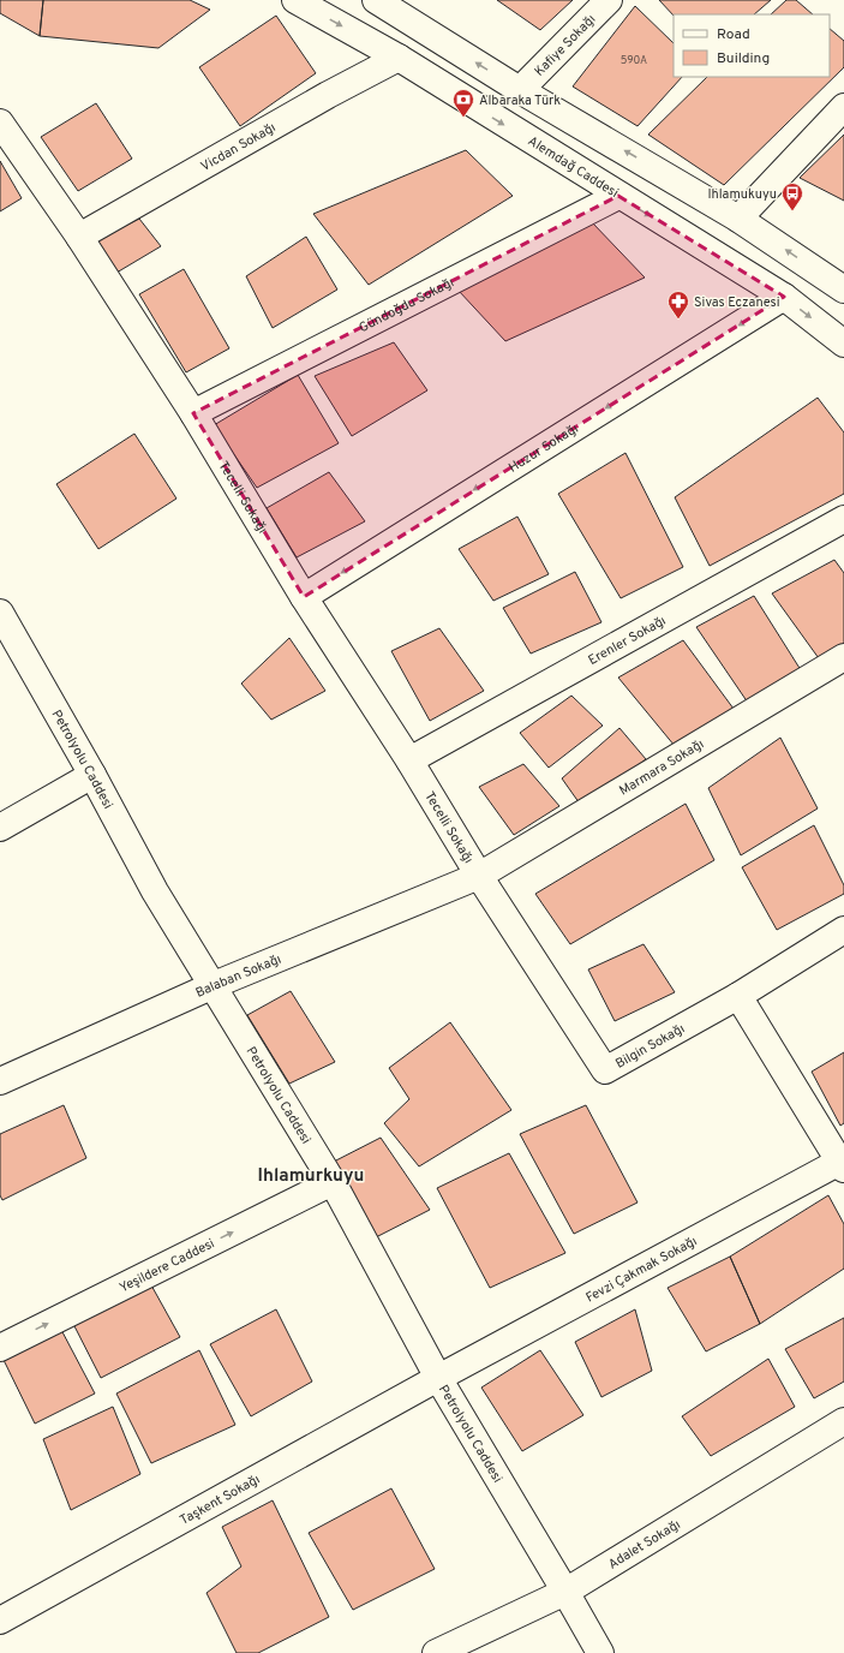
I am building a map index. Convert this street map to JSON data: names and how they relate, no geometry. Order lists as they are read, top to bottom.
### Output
{
  "streets": {
    "street": [
      "Kafiye Sokağı",
      "Vicdan Sokağı",
      "Alemdağ Caddesi",
      "Gündoğdu Sokağı",
      "Huzur Sokağı",
      "Tecelli Sokağı",
      "Erenler Sokağı",
      "Petrolyolu Caddesi",
      "Marmara Sokağı",
      "Balaban Sokağı",
      "Bilgin Sokağı",
      "Yeşildere Caddesi",
      "Fevzi Çakmak Sokağı",
      "Taşkent Sokağı",
      "Adalet Sokağı"
    ]
  },
  "crossings": [
    ["Vicdan Sokağı", "Alemdağ Caddesi"],
    ["Vicdan Sokağı", "Tecelli Sokağı"],
    ["Alemdağ Caddesi", "Gündoğdu Sokağı"],
    ["Alemdağ Caddesi", "Huzur Sokağı"],
    ["Gündoğdu Sokağı", "Tecelli Sokağı"],
    ["Huzur Sokağı", "Tecelli Sokağı"],
    ["Tecelli Sokağı", "Erenler Sokağı"],
    ["Tecelli Sokağı", "Marmara Sokağı"],
    ["Tecelli Sokağı", "Balaban Sokağı"],
    ["Tecelli Sokağı", "Bilgin Sokağı"],
    ["Petrolyolu Caddesi", "Balaban Sokağı"],
    ["Petrolyolu Caddesi", "Yeşildere Caddesi"],
    ["Petrolyolu Caddesi", "Fevzi Çakmak Sokağı"],
    ["Petrolyolu Caddesi", "Taşkent Sokağı"],
    ["Petrolyolu Caddesi", "Adalet Sokağı"],
    ["Marmara Sokağı", "Balaban Sokağı"],
    ["Marmara Sokağı", "Bilgin Sokağı"],
    ["Balaban Sokağı", "Bilgin Sokağı"],
    ["Fevzi Çakmak Sokağı", "Taşkent Sokağı"]
  ],
  "one_way": ["Huzur Sokağı", "Yeşildere Caddesi"],
  "districts": ["Ihlamurkuyu"],
  "places": {
    "bank": ["Albaraka Türk"],
    "bus stop": ["Ihlamukuyu"],
    "pharmacy": ["Sivas Eczanesi"]
  },
  "house_numbers": ["590A"],
  "legend": ["Road", "Building"]
}
